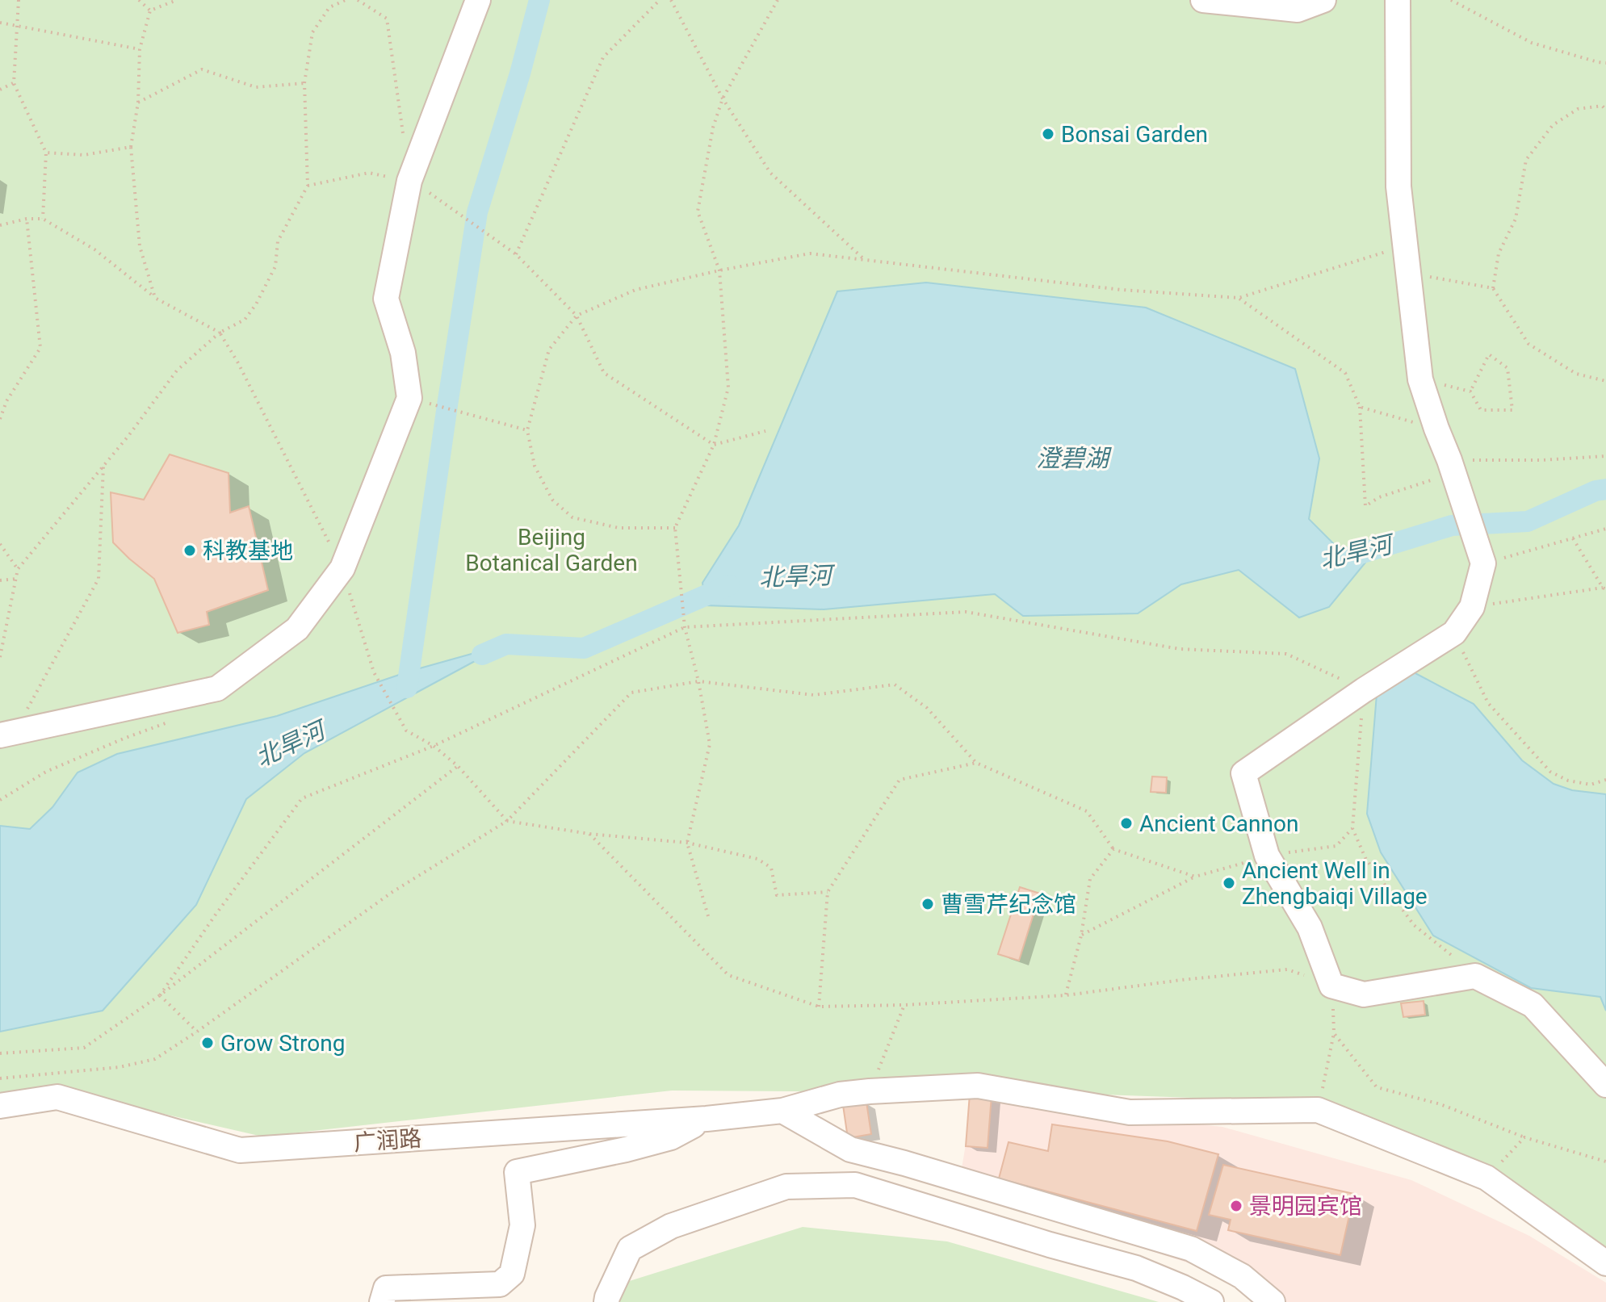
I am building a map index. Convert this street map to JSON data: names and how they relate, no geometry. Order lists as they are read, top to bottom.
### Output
{
  "streets": {
    "street": ["广润路"]
  },
  "water": ["澄碧湖", "北旱河"],
  "parks": ["Beijing Botanical Garden"],
  "places": [
    "Bonsai Garden",
    "科教基地",
    "Ancient Cannon",
    "Ancient Well in Zhengbaiqi Village",
    "曹雪芹纪念馆",
    "Grow Strong",
    "景明园宾馆"
  ]
}
